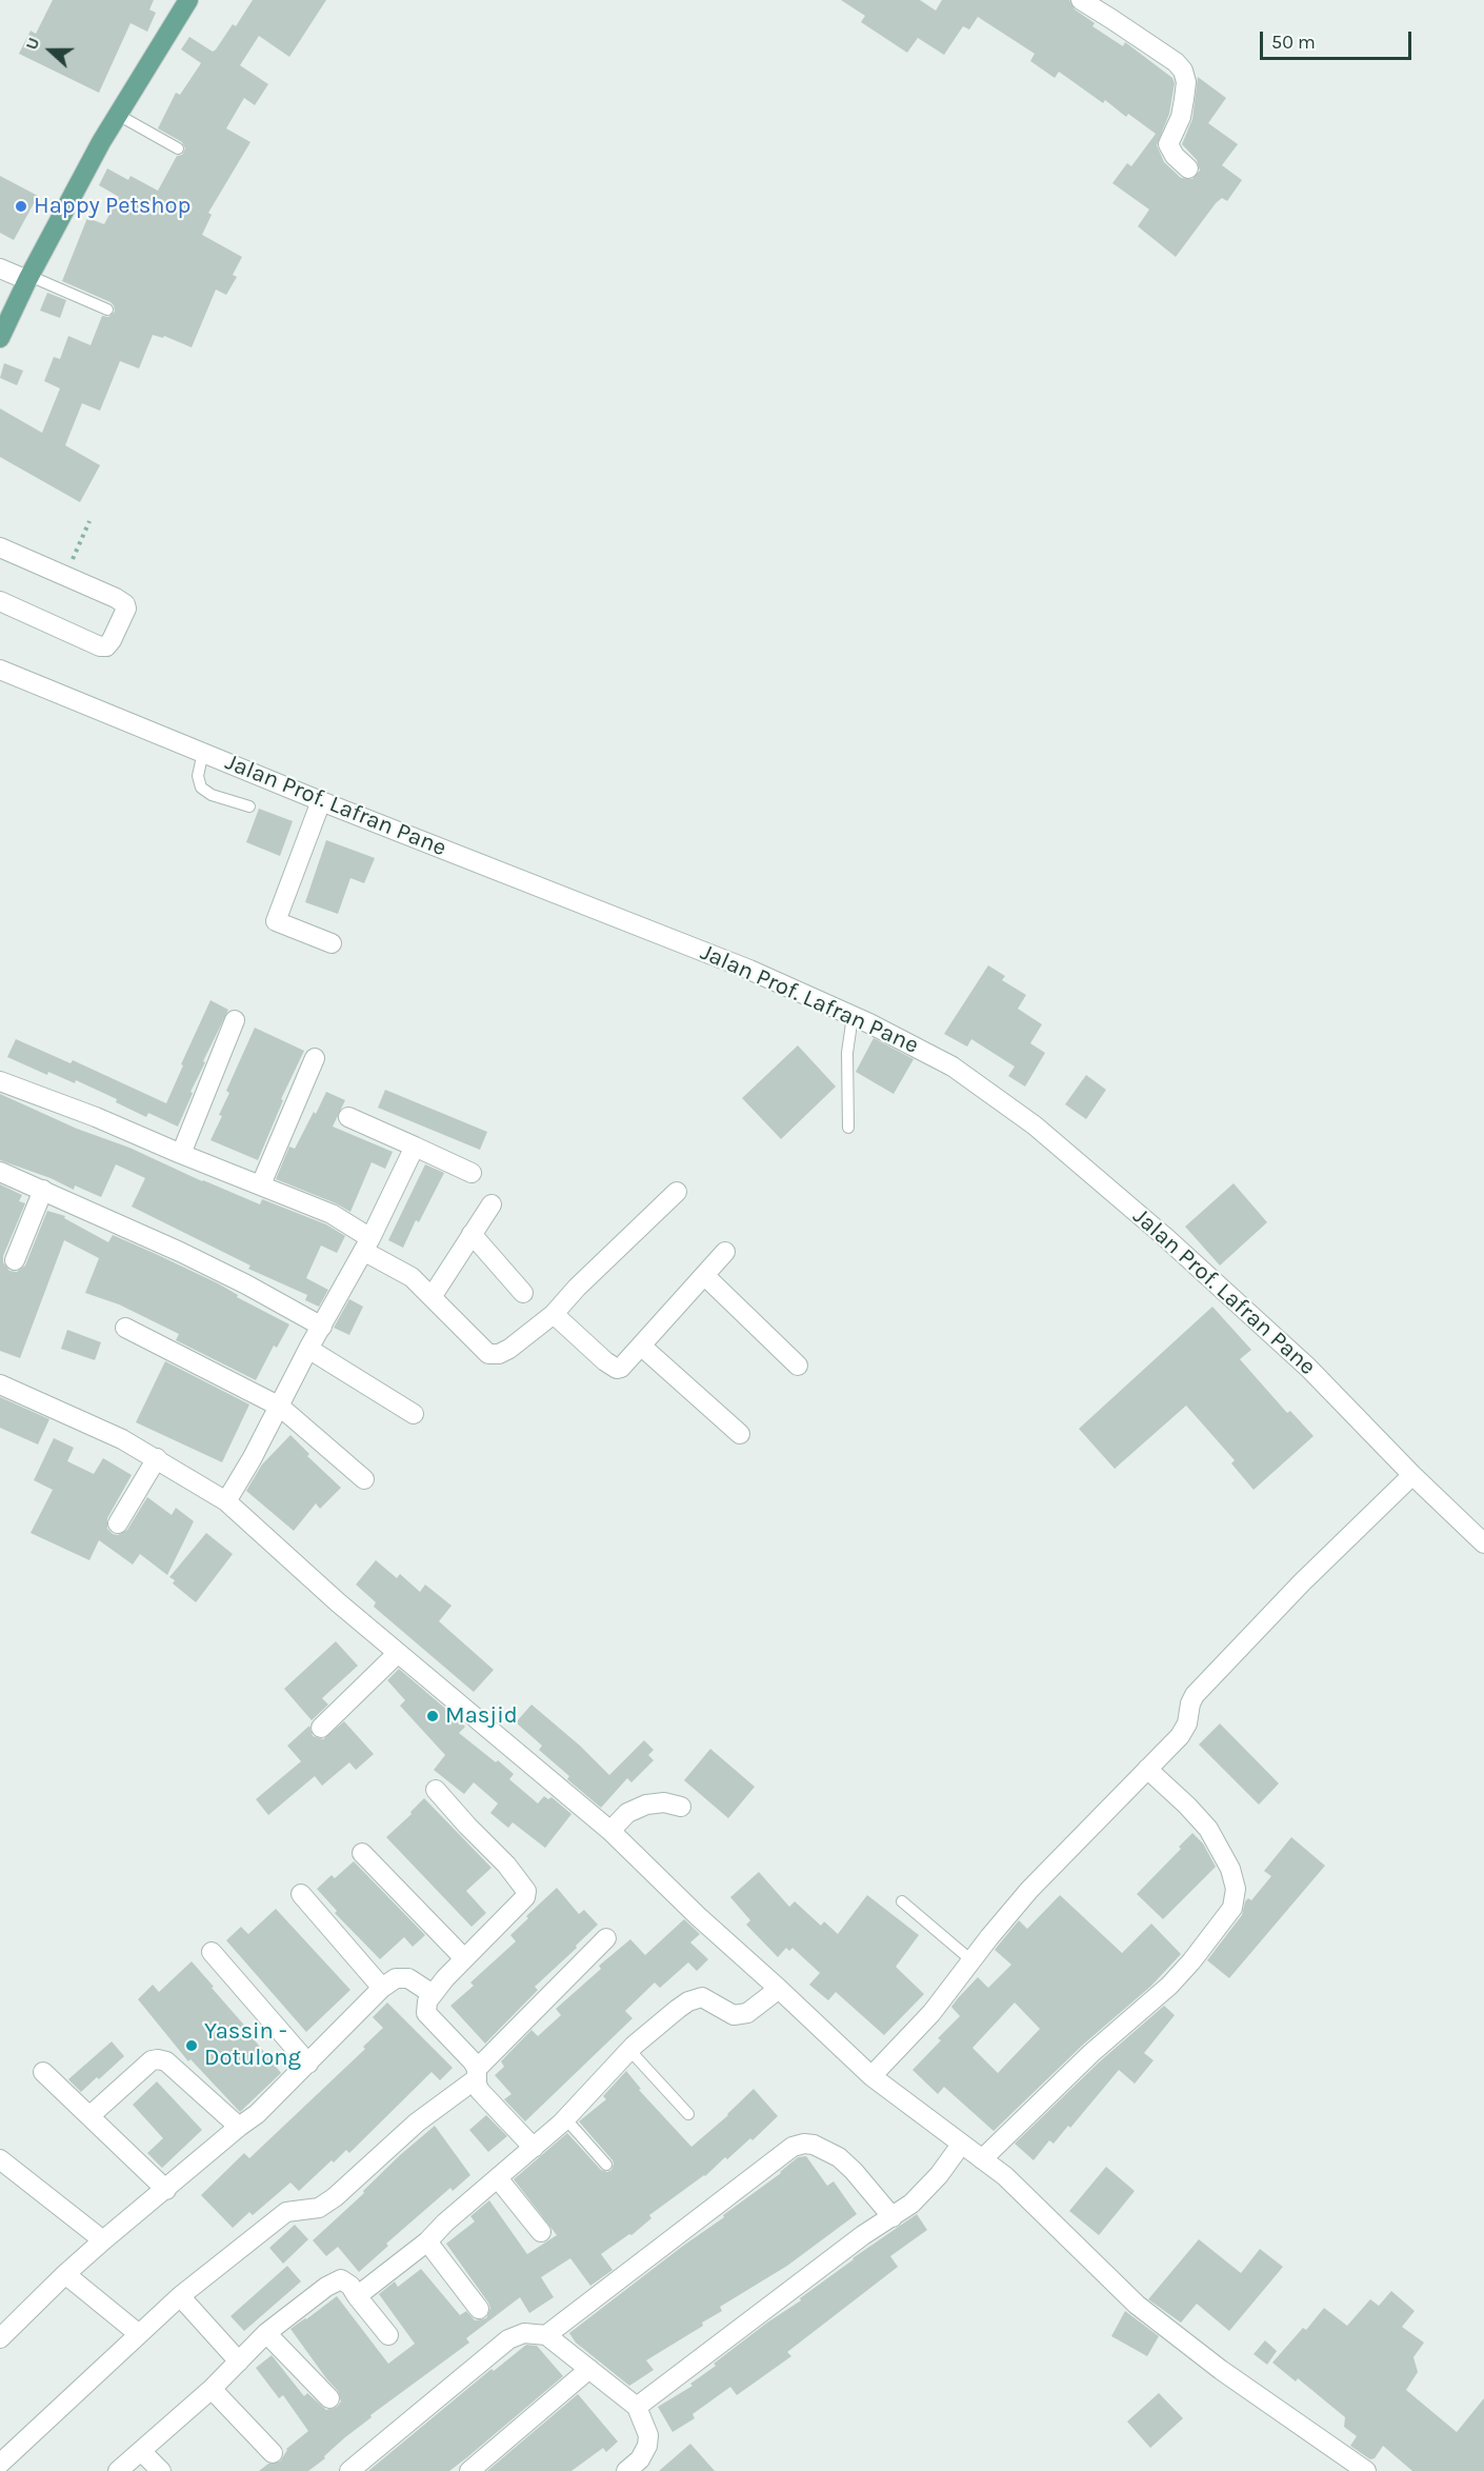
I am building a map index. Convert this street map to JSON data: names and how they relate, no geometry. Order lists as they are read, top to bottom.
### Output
{
  "streets": {
    "street": ["Jalan Prof. Lafran Pane"]
  },
  "places": ["Happy Petshop", "Masjid", "Yassin - Dotulong"],
  "scale_bar": "50 m",
  "north": "left"
}
